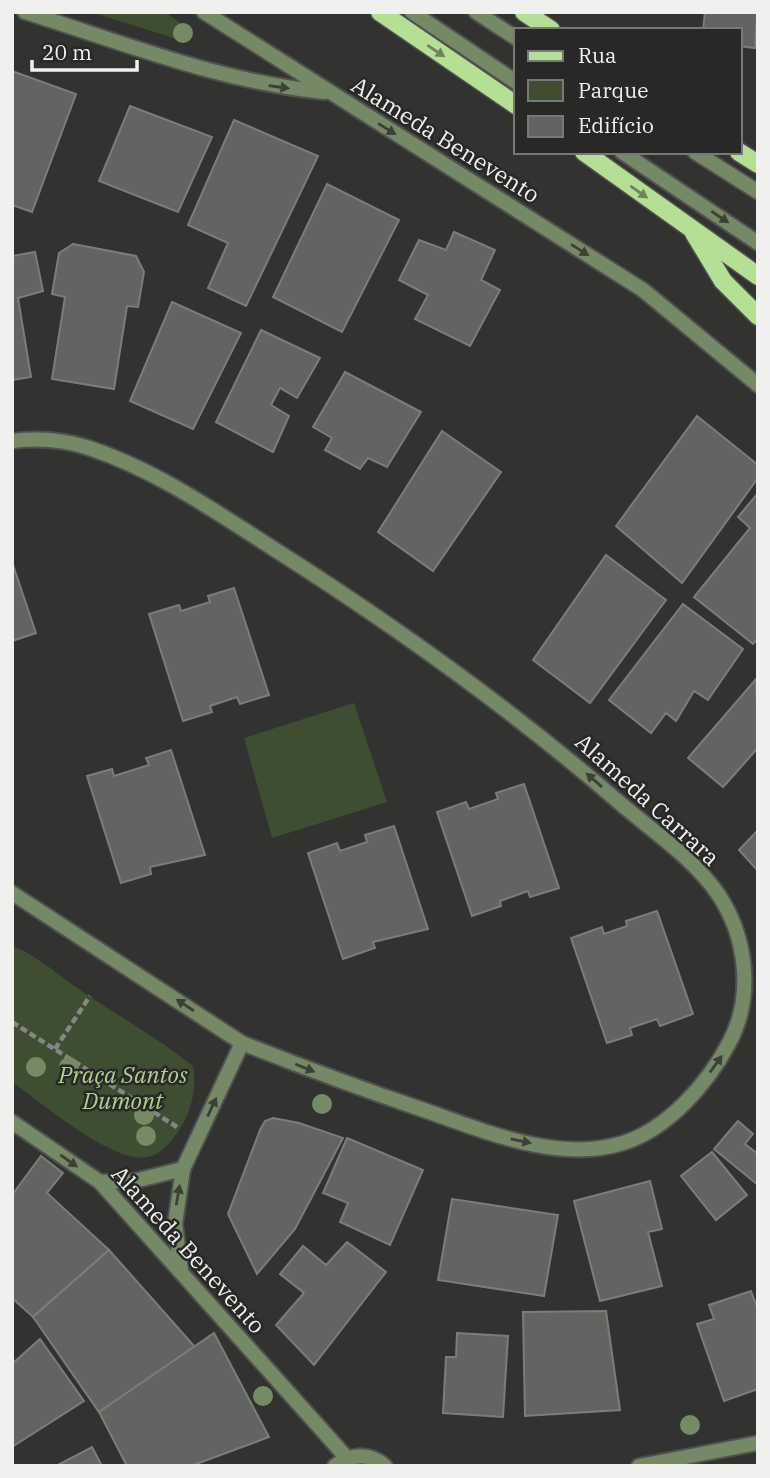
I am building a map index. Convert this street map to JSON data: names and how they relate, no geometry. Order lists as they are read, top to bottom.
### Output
{
  "streets": {
    "street": ["Alameda Benevento", "Alameda Carrara"]
  },
  "parks": ["Praça Santos Dumont"],
  "legend": ["Rua", "Parque", "Edifício"],
  "scale_bar": "20 m"
}
